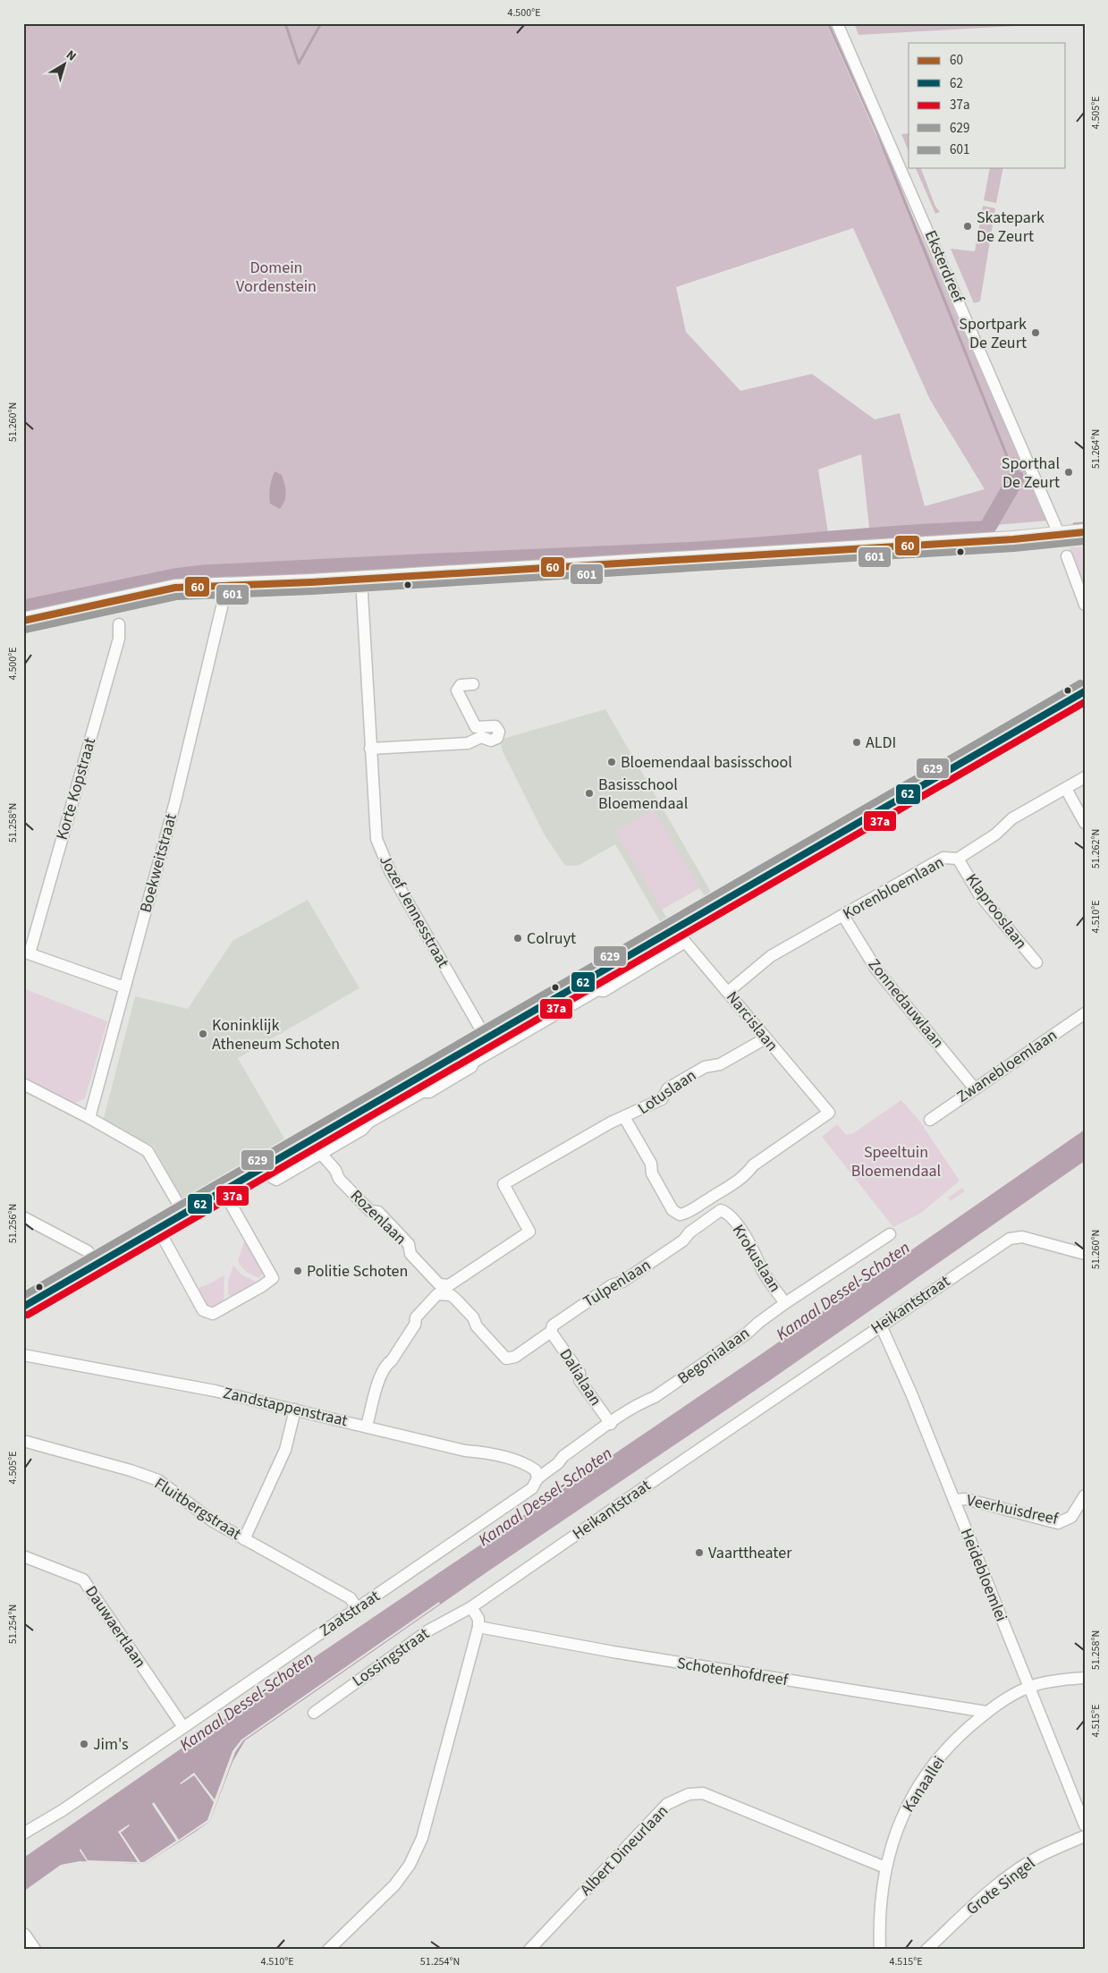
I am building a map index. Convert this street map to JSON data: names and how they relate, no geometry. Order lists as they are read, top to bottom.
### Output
{
  "streets": {
    "street": [
      "Eksterdreef",
      "Korte Kopstraat",
      "Boekweitstraat",
      "Korenbloemlaan",
      "Jozef Jennesstraat",
      "Klaprooslaan",
      "Zonnedauwlaan",
      "Narcislaan",
      "Zwanebloemlaan",
      "Lotuslaan",
      "Rozenlaan",
      "Krokuslaan",
      "Tulpenlaan",
      "Heikantstraat",
      "Begonialaan",
      "Dalialaan",
      "Zandstappenstraat",
      "Fluitbergstraat",
      "Veerhuisdreef",
      "Heidebloemlei",
      "Zaatstraat",
      "Dauwaertlaan",
      "Lossingstraat",
      "Schotenhofdreef",
      "Kanaallei",
      "Albert Dineurlaan",
      "Grote Singel"
    ]
  },
  "crossings": [
    ["Korenbloemlaan", "Klaprooslaan"],
    ["Korenbloemlaan", "Zonnedauwlaan"],
    ["Korenbloemlaan", "Narcislaan"],
    ["Zonnedauwlaan", "Zwanebloemlaan"],
    ["Narcislaan", "Lotuslaan"],
    ["Lotuslaan", "Rozenlaan"],
    ["Krokuslaan", "Tulpenlaan"],
    ["Krokuslaan", "Begonialaan"],
    ["Tulpenlaan", "Dalialaan"],
    ["Tulpenlaan", "Zandstappenstraat"],
    ["Heikantstraat", "Heidebloemlei"],
    ["Heikantstraat", "Lossingstraat"],
    ["Begonialaan", "Dalialaan"],
    ["Begonialaan", "Zandstappenstraat"],
    ["Begonialaan", "Zaatstraat"],
    ["Zandstappenstraat", "Zaatstraat"],
    ["Fluitbergstraat", "Zaatstraat"],
    ["Veerhuisdreef", "Heidebloemlei"],
    ["Heidebloemlei", "Kanaallei"],
    ["Zaatstraat", "Dauwaertlaan"],
    ["Schotenhofdreef", "Kanaallei"],
    ["Kanaallei", "Albert Dineurlaan"]
  ],
  "water": ["Kanaal Dessel-Schoten"],
  "parks": ["Domein Vordenstein", "Speeltuin Bloemendaal"],
  "places": [
    "Skatepark De Zeurt",
    "Sportpark De Zeurt",
    "Sporthal De Zeurt",
    "ALDI",
    "Bloemendaal basisschool",
    "Basisschool Bloemendaal",
    "Colruyt",
    "Koninklijk Atheneum Schoten",
    "Politie Schoten",
    "Vaarttheater",
    "Jim's"
  ],
  "lines": [
    "transit line 60",
    "transit line 601",
    "transit line 629",
    "transit line 62",
    "transit line 37a"
  ],
  "legend": [
    "60",
    "62",
    "37a",
    "629",
    "601"
  ],
  "north": "top right",
  "coordinates": [
    "4.500°E",
    "4.505°E",
    "51.260°N",
    "51.264°N",
    "51.258°N",
    "51.262°N",
    "4.510°E",
    "51.256°N",
    "51.254°N",
    "4.515°E"
  ]
}
